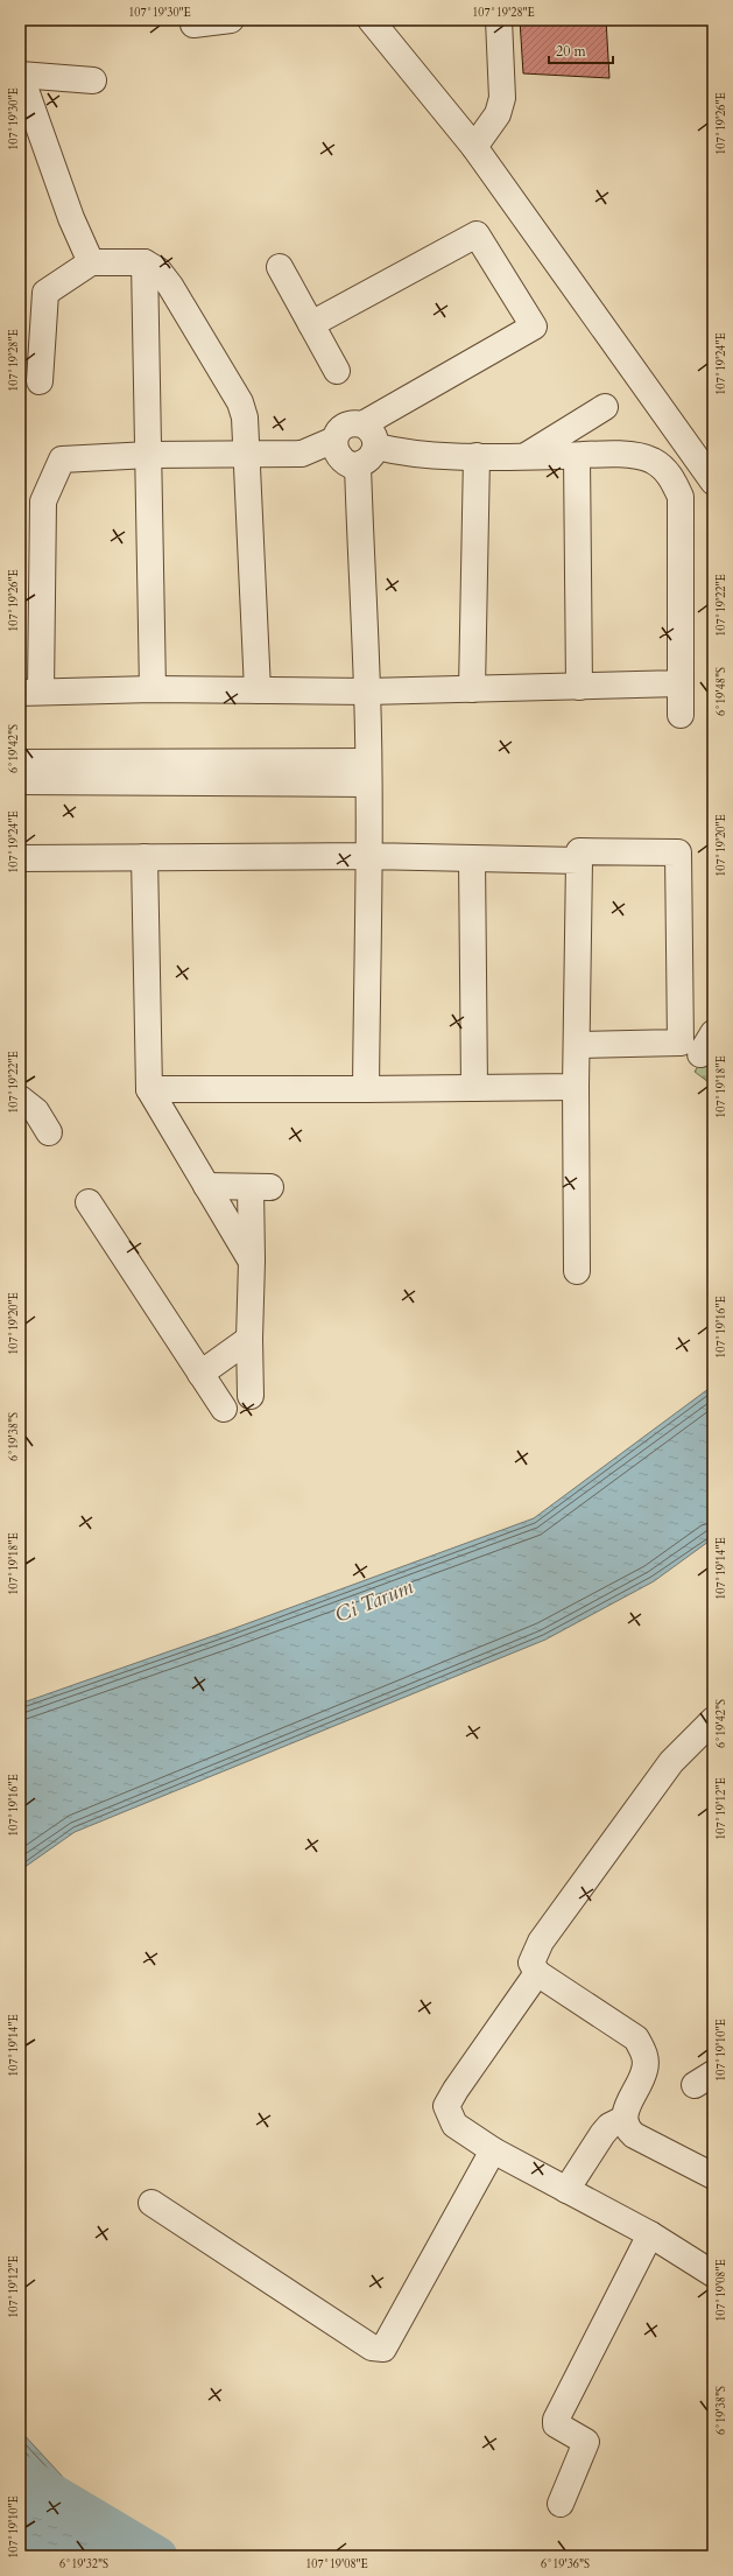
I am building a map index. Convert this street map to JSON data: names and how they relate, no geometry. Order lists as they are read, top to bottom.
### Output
{
  "water": ["Ci Tarum"],
  "scale_bar": "20 m",
  "coordinates": [
    "107°19'30\"E",
    "107°19'28\"E",
    "107°19'26\"E",
    "107°19'24\"E",
    "107°19'22\"E",
    "6°19'48\"S",
    "6°19'42\"S",
    "107°19'20\"E",
    "107°19'18\"E",
    "107°19'16\"E",
    "6°19'38\"S",
    "107°19'14\"E",
    "107°19'12\"E",
    "107°19'10\"E",
    "107°19'08\"E",
    "6°19'32\"S",
    "6°19'36\"S"
  ]
}
